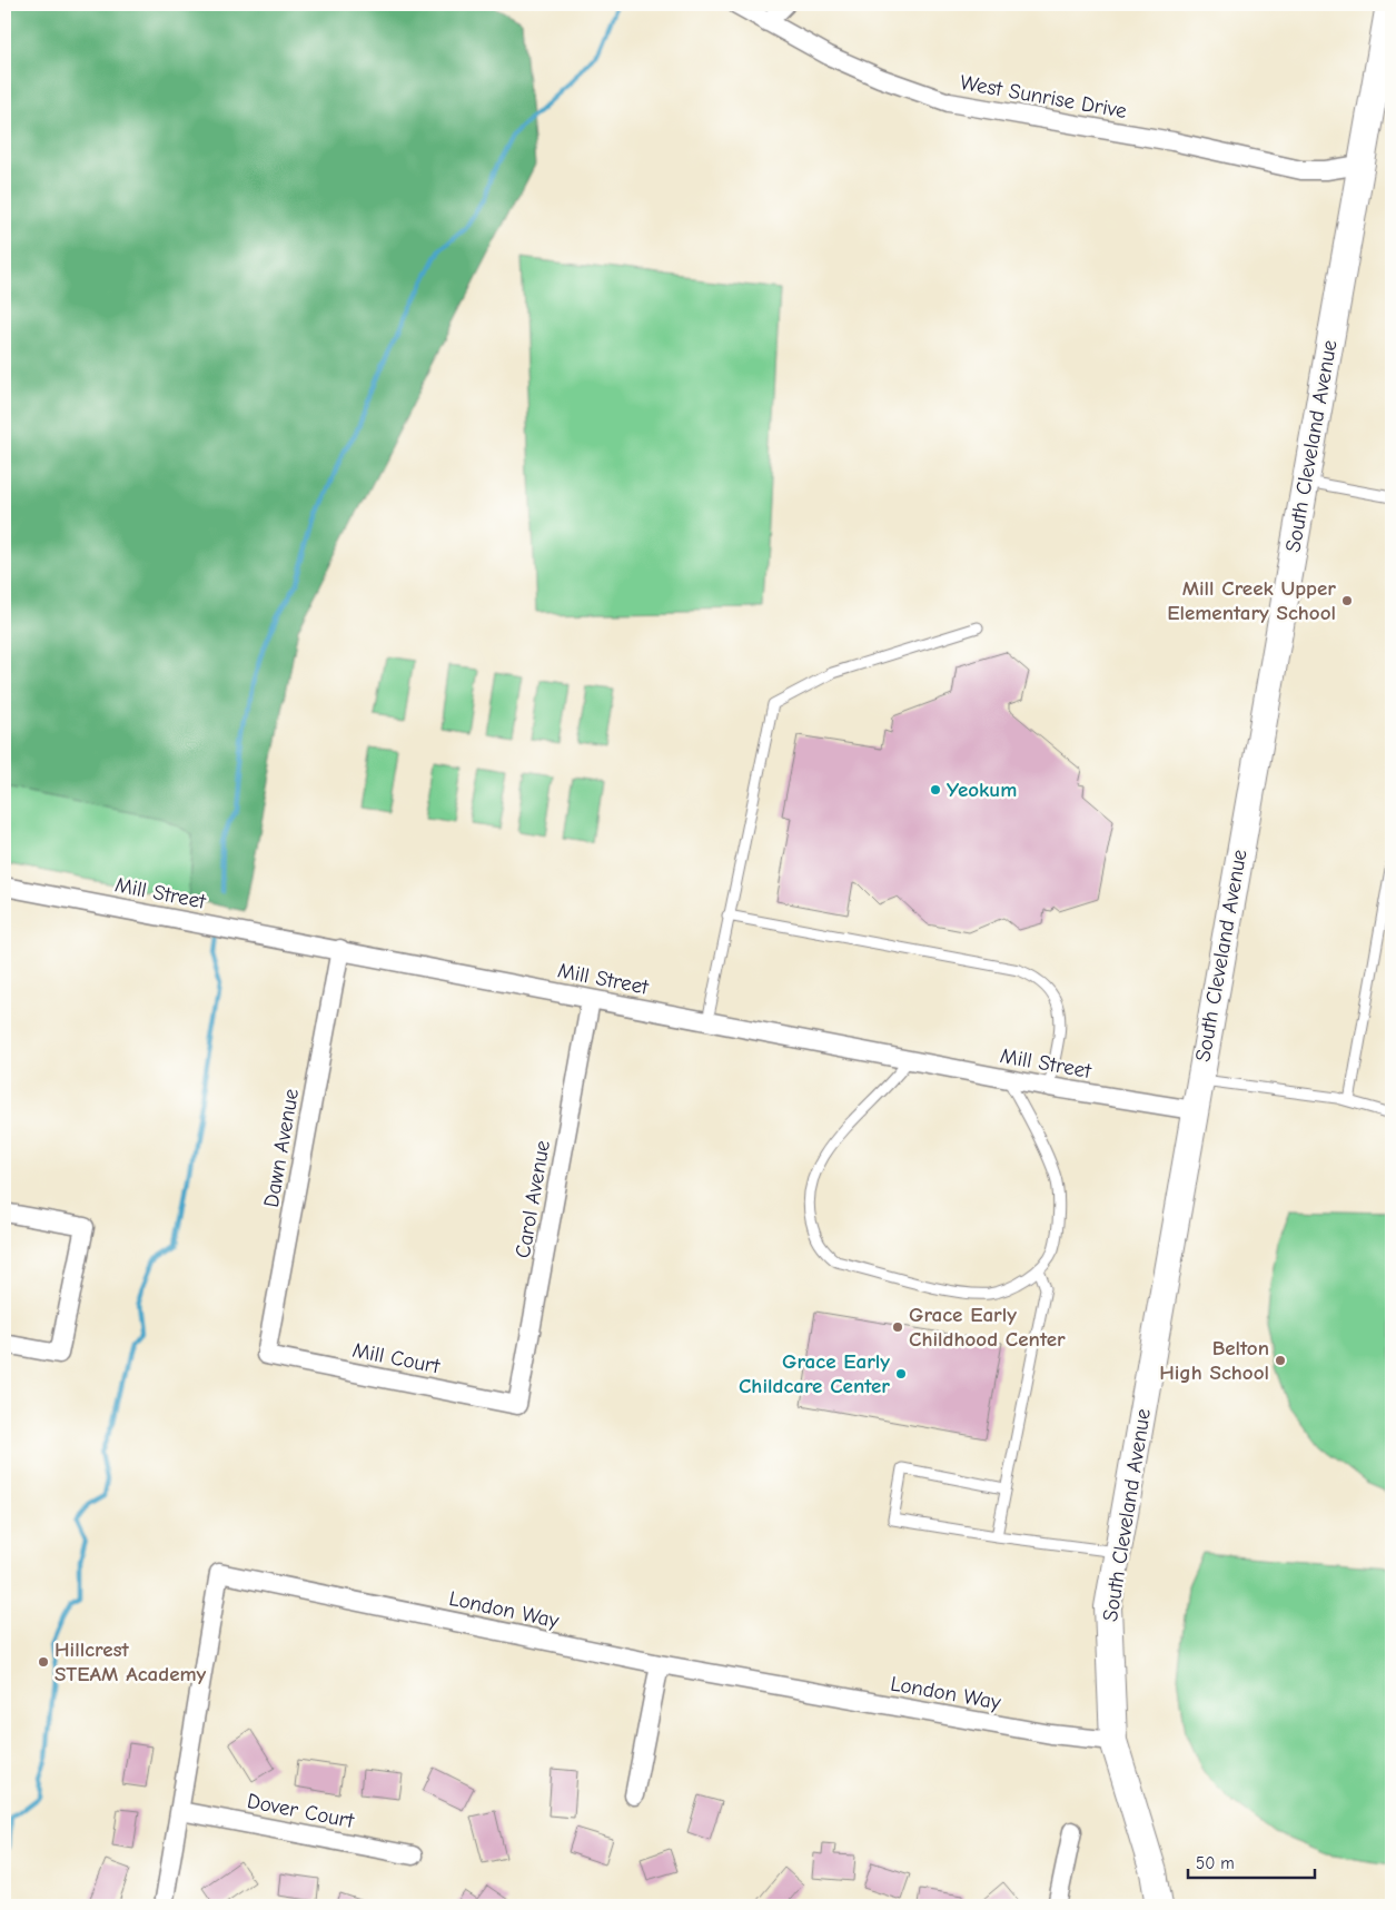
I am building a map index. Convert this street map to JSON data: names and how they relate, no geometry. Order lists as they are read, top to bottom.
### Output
{
  "streets": {
    "street": [
      "West Sunrise Drive",
      "South Cleveland Avenue",
      "Mill Street",
      "Dawn Avenue",
      "Carol Avenue",
      "Mill Court",
      "London Way",
      "Dover Court"
    ]
  },
  "crossings": [
    ["West Sunrise Drive", "South Cleveland Avenue"],
    ["South Cleveland Avenue", "Mill Street"],
    ["South Cleveland Avenue", "London Way"],
    ["Mill Street", "Dawn Avenue"],
    ["Mill Street", "Carol Avenue"],
    ["Dawn Avenue", "Mill Court"],
    ["Carol Avenue", "Mill Court"],
    ["London Way", "Dover Court"]
  ],
  "places": [
    "Mill Creek Upper Elementary School",
    "Yeokum",
    "Grace Early Childhood Center",
    "Belton High School",
    "Grace Early Childcare Center",
    "Hillcrest STEAM Academy"
  ],
  "scale_bar": "50 m"
}
